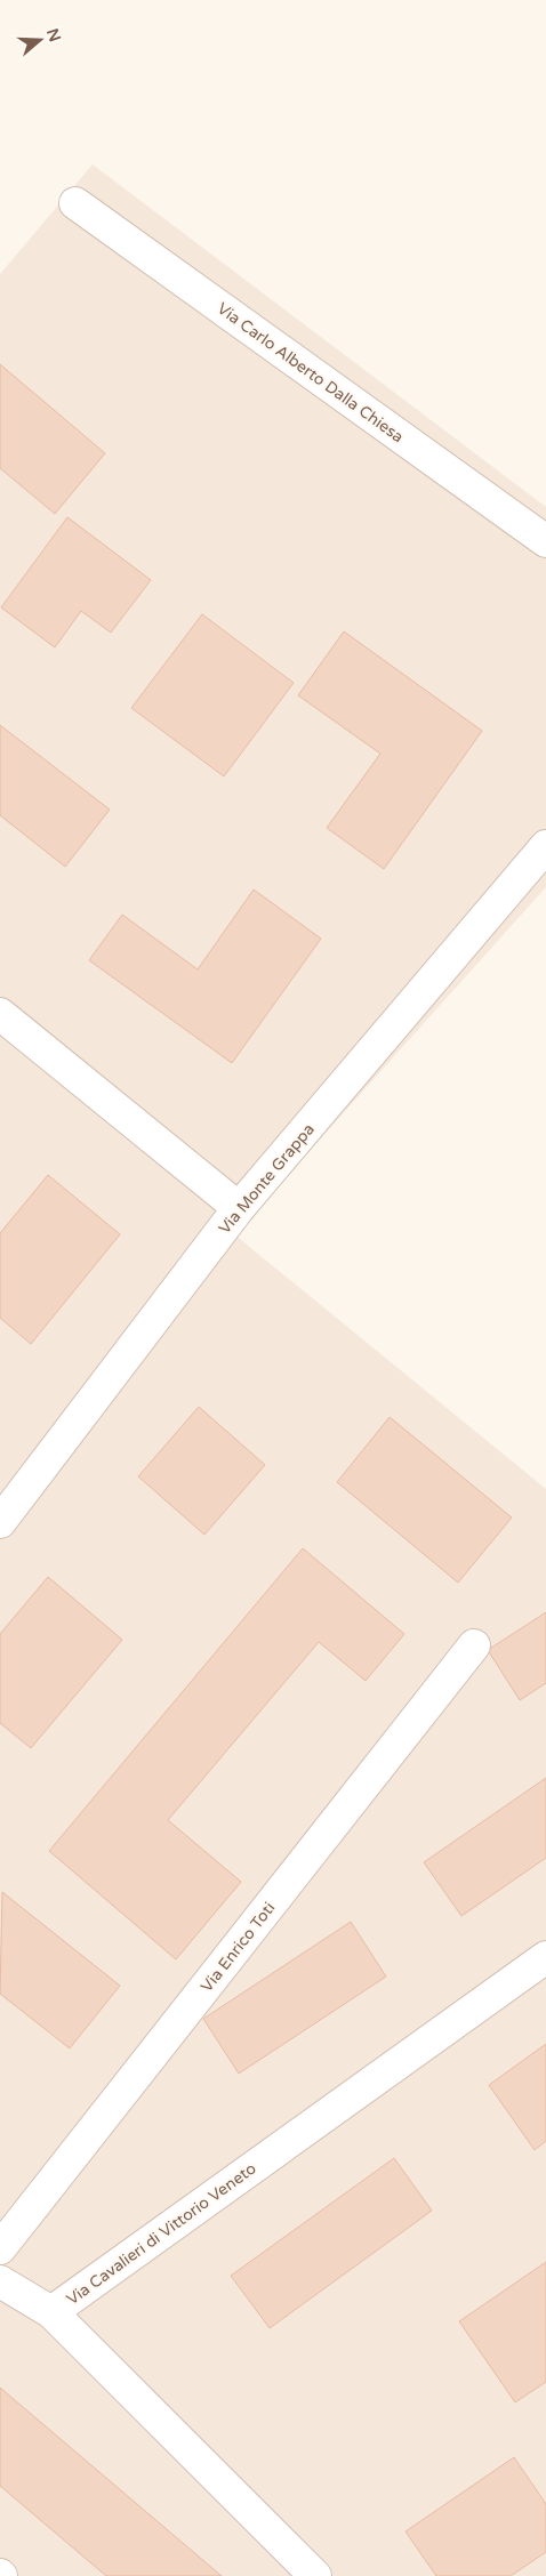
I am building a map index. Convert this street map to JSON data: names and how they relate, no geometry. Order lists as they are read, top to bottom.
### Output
{
  "streets": {
    "street": [
      "Via Carlo Alberto Dalla Chiesa",
      "Via Monte Grappa",
      "Via Enrico Toti",
      "Via Cavalieri di Vittorio Veneto"
    ]
  },
  "north": "right"
}
